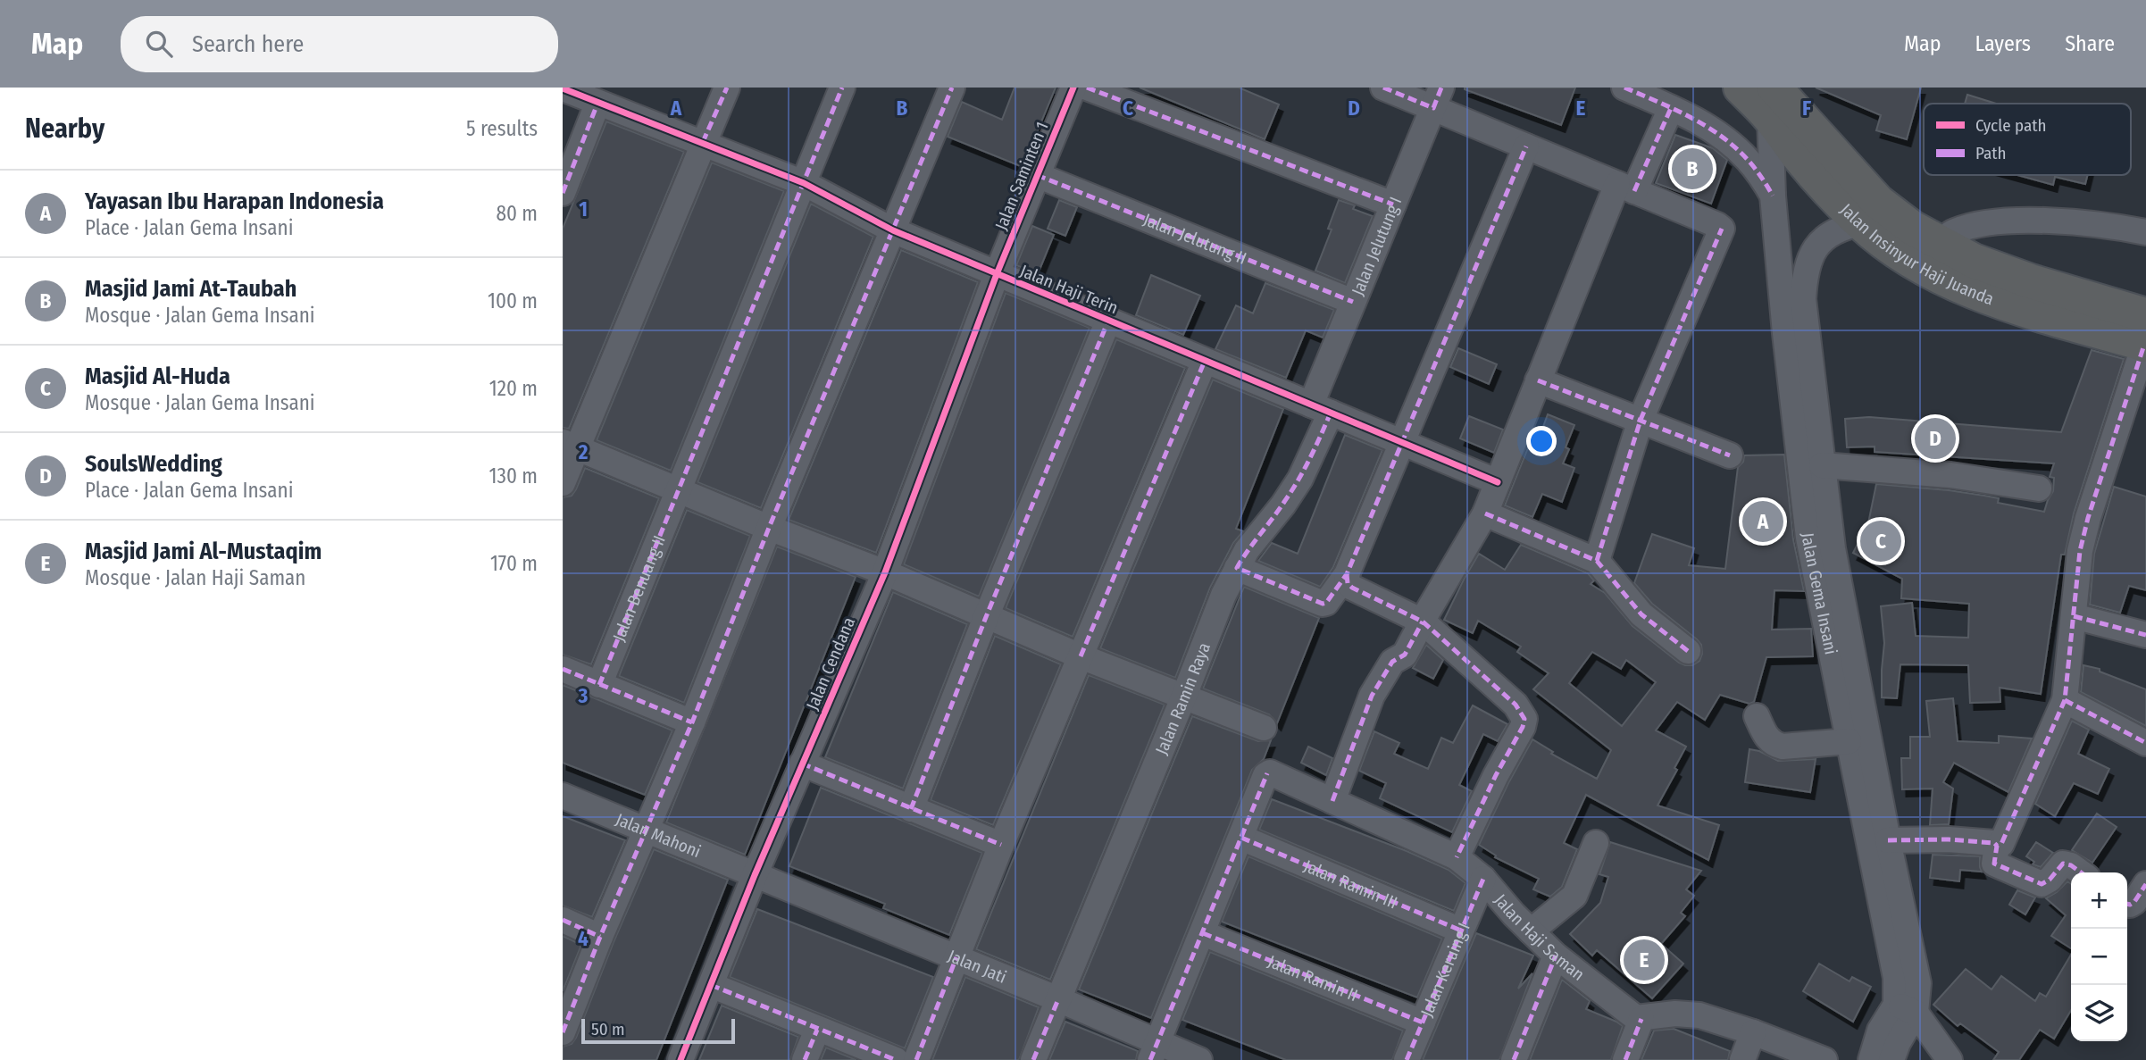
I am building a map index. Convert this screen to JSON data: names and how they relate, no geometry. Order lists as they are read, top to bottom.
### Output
{
  "streets": {
    "highway": ["Jalan Insinyur Haji Juanda"],
    "street": [
      "Jalan Saminten 1",
      "Jalan Jelutung II",
      "Jalan Jelutung I",
      "Jalan Haji Terin",
      "Jalan Benuang II",
      "Jalan Gema Insani",
      "Jalan Cendana",
      "Jalan Ramin Raya",
      "Jalan Mahoni",
      "Jalan Ramin III",
      "Jalan Haji Saman",
      "Jalan Jati",
      "Jalan Keruing I",
      "Jalan Ramin II"
    ]
  },
  "crossings": [
    ["Jalan Saminten 1", "Jalan Jelutung II"],
    ["Jalan Saminten 1", "Jalan Haji Terin"],
    ["Jalan Saminten 1", "Jalan Cendana"],
    ["Jalan Jelutung II", "Jalan Jelutung I"],
    ["Jalan Jelutung I", "Jalan Haji Terin"],
    ["Jalan Jelutung I", "Jalan Ramin Raya"],
    ["Jalan Insinyur Haji Juanda", "Jalan Gema Insani"],
    ["Jalan Haji Terin", "Jalan Benuang II"],
    ["Jalan Haji Terin", "Jalan Cendana"],
    ["Jalan Haji Terin", "Jalan Ramin Raya"],
    ["Jalan Cendana", "Jalan Mahoni"],
    ["Jalan Cendana", "Jalan Jati"],
    ["Jalan Ramin Raya", "Jalan Jati"],
    ["Jalan Mahoni", "Jalan Jati"],
    ["Jalan Ramin III", "Jalan Haji Saman"],
    ["Jalan Ramin III", "Jalan Keruing I"],
    ["Jalan Haji Saman", "Jalan Keruing I"],
    ["Jalan Keruing I", "Jalan Ramin II"]
  ],
  "legend": ["Cycle path", "Path"],
  "scale_bar": "50 m",
  "page": {
    "header": "Map",
    "search": "Search here",
    "nav": ["Map", "Layers", "Share"],
    "heading": ["Nearby", "5 results"],
    "pins": [
      "B",
      "D",
      "A",
      "C",
      "E"
    ],
    "list": [
      {
        "mark": "A",
        "name": "Yayasan Ibu Harapan Indonesia",
        "note": "Place · Jalan Gema Insani",
        "value": "80 m"
      },
      {
        "mark": "B",
        "name": "Masjid Jami At-Taubah",
        "note": "Mosque · Jalan Gema Insani",
        "value": "100 m"
      },
      {
        "mark": "C",
        "name": "Masjid Al-Huda",
        "note": "Mosque · Jalan Gema Insani",
        "value": "120 m"
      },
      {
        "mark": "D",
        "name": "SoulsWedding",
        "note": "Place · Jalan Gema Insani",
        "value": "130 m"
      },
      {
        "mark": "E",
        "name": "Masjid Jami Al-Mustaqim",
        "note": "Mosque · Jalan Haji Saman",
        "value": "170 m"
      }
    ],
    "map_buttons": ["+", "−"],
    "scale": "50 m"
  },
  "grid": {
    "columns": [
      "A",
      "B",
      "C",
      "D",
      "E",
      "F"
    ],
    "rows": [
      "1",
      "2",
      "3",
      "4"
    ]
  }
}
